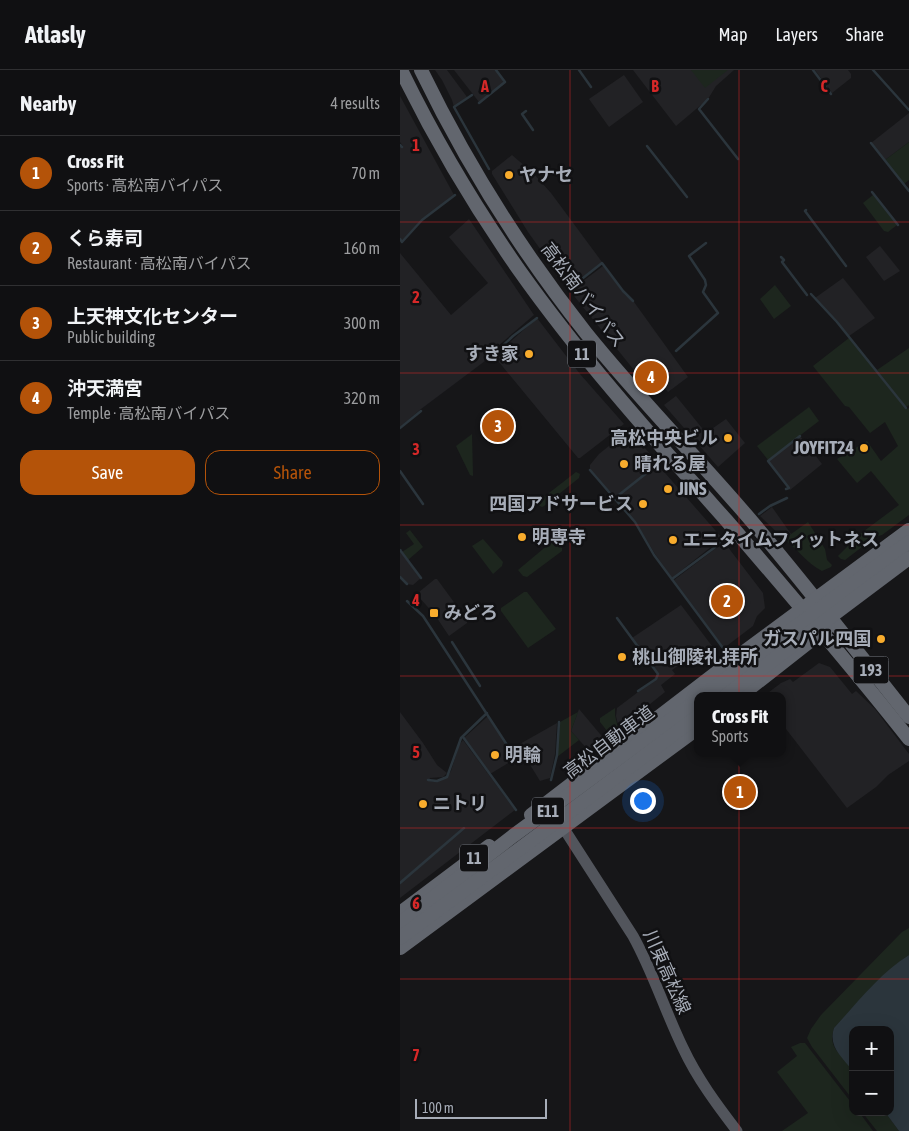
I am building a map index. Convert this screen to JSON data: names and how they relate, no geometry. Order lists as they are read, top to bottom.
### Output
{
  "streets": {
    "highway": [
      "高松南バイパス",
      "11",
      "193",
      "高松自動車道",
      "E11"
    ],
    "main road": ["川東高松線"]
  },
  "crossings": [
    ["高松南バイパス", "11"],
    ["高松南バイパス", "193"],
    ["11", "川東高松線"]
  ],
  "places": {
    "other": [
      "ヤナセ",
      "すき家",
      "高松中央ビル",
      "JOYFIT24",
      "晴れる屋",
      "JINS",
      "四国アドサービス",
      "明専寺",
      "エニタイムフィットネス",
      "ガスパル四国",
      "桃山御陵礼拝所",
      "明輪",
      "ニトリ"
    ],
    "transit": ["みどろ"]
  },
  "scale_bar": "100 m",
  "page": {
    "header": "Atlasly",
    "nav": ["Map", "Layers", "Share"],
    "heading": ["Nearby", "4 results"],
    "list": [
      {
        "mark": "1",
        "name": "Cross Fit",
        "note": "Sports · 高松南バイパス",
        "value": "70 m"
      },
      {
        "mark": "2",
        "name": "くら寿司",
        "note": "Restaurant · 高松南バイパス",
        "value": "160 m"
      },
      {
        "mark": "3",
        "name": "上天神文化センター",
        "note": "Public building",
        "value": "300 m"
      },
      {
        "mark": "4",
        "name": "沖天満宮",
        "note": "Temple · 高松南バイパス",
        "value": "320 m"
      }
    ],
    "pins": [
      "4",
      "3",
      "2",
      "1"
    ],
    "buttons": ["Save", "Share"],
    "popup": ["Cross Fit", "Sports"],
    "map_buttons": ["+", "−"],
    "scale": "100 m"
  },
  "grid": {
    "columns": ["A", "B", "C"],
    "rows": [
      "1",
      "2",
      "3",
      "4",
      "5",
      "6",
      "7"
    ]
  }
}
